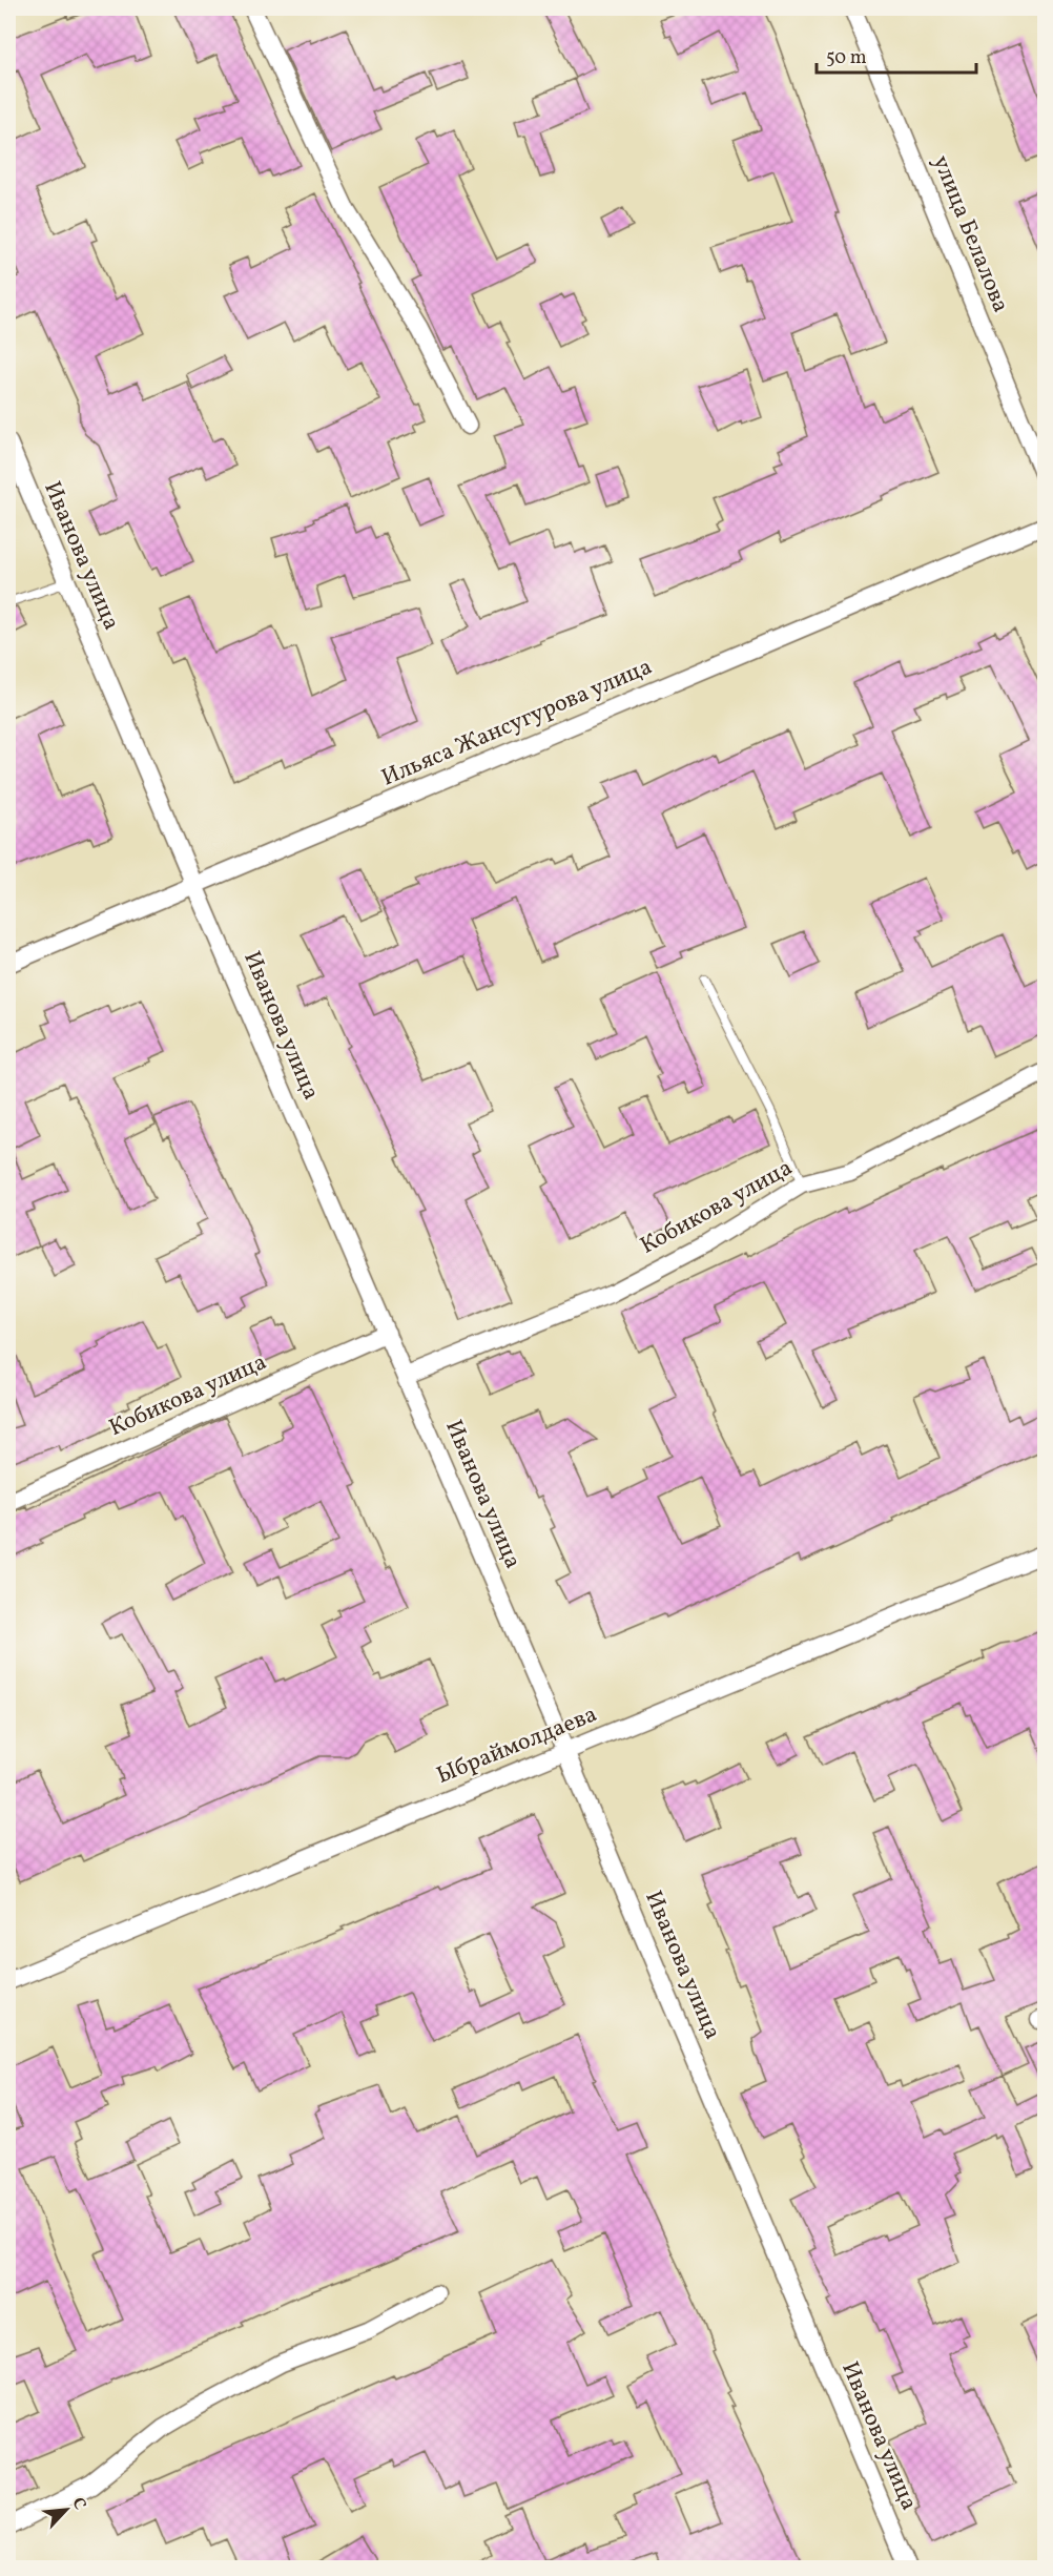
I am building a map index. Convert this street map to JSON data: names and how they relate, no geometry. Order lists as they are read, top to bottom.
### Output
{
  "streets": {
    "street": [
      "улица Белалова",
      "Иванова улица",
      "Ильяса Жансугурова улица",
      "Кобикова улица",
      "Ыбраймолдаева"
    ]
  },
  "crossings": [
    ["Иванова улица", "Ильяса Жансугурова улица"],
    ["Иванова улица", "Кобикова улица"],
    ["Иванова улица", "Ыбраймолдаева"]
  ],
  "scale_bar": "50 m",
  "north": "top right"
}
